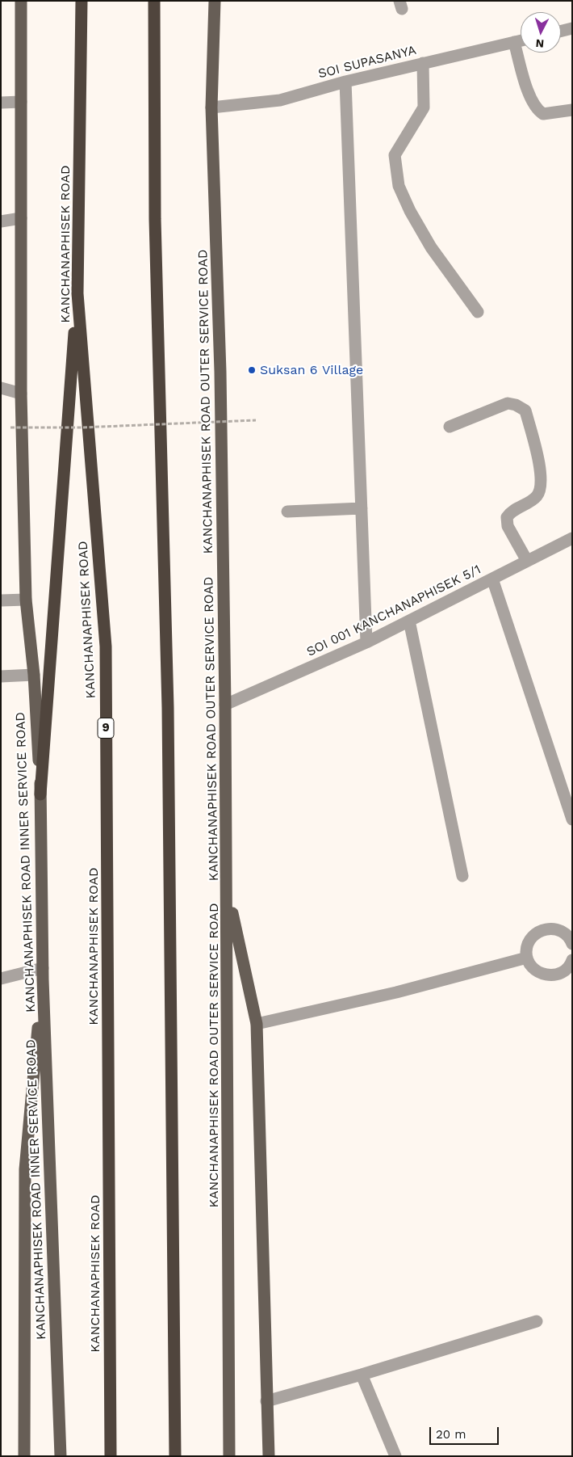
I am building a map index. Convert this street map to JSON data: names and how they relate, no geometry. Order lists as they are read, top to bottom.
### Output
{
  "streets": {
    "highway": ["KANCHANAPHISEK ROAD", "9"],
    "main road": ["KANCHANAPHISEK ROAD OUTER SERVICE ROAD", "KANCHANAPHISEK ROAD INNER SERVICE ROAD"],
    "street": ["SOI SUPASANYA", "SOI 001 KANCHANAPHISEK 5/1"]
  },
  "crossings": [
    ["SOI SUPASANYA", "KANCHANAPHISEK ROAD OUTER SERVICE ROAD"],
    ["KANCHANAPHISEK ROAD OUTER SERVICE ROAD", "SOI 001 KANCHANAPHISEK 5/1"]
  ],
  "places": ["Suksan 6 Village"],
  "scale_bar": "20 m",
  "north": "bottom"
}
